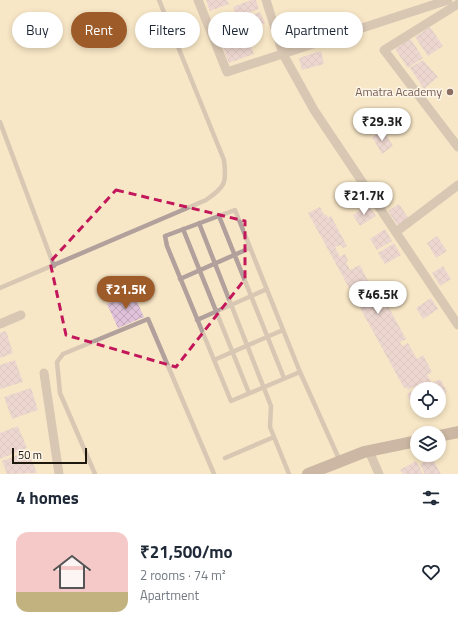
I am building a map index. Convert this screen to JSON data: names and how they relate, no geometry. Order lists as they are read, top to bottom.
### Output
{
  "places": ["Amatra Academy"],
  "scale_bar": "50 m",
  "page": {
    "chip": [
      "Buy",
      "Rent",
      "Filters",
      "New",
      "Apartment"
    ],
    "price": [
      "₹29.3K",
      "₹21.7K",
      "₹21.5K",
      "₹46.5K"
    ],
    "scale": "50 m",
    "heading": "4 homes",
    "list": [
      {
        "name": "₹21,500/mo",
        "note": "2 rooms · 74 m² · Apartment"
      }
    ]
  }
}
